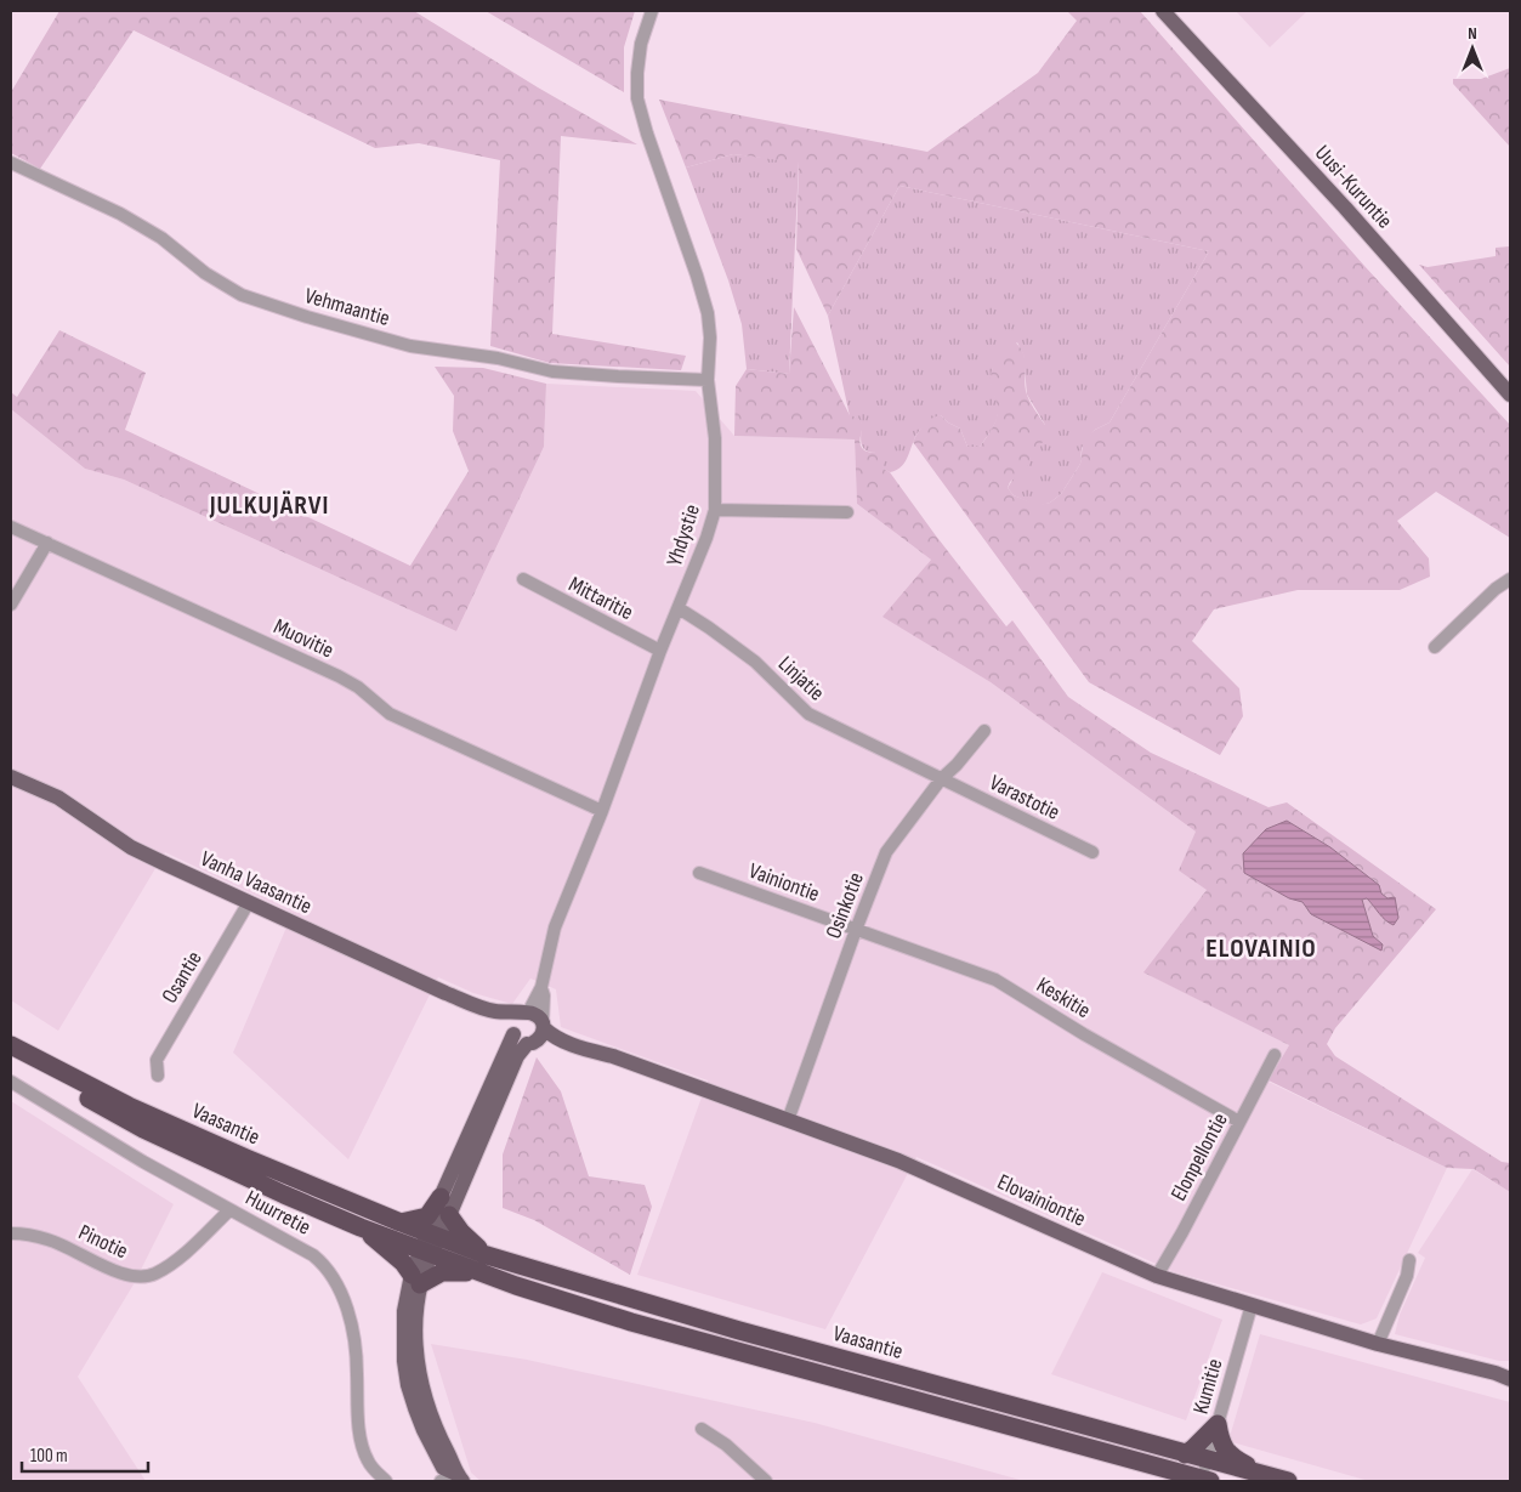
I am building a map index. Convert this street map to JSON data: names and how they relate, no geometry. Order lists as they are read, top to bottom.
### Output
{
  "streets": {
    "highway": ["Vaasantie"],
    "main road": ["Uusi-Kuruntie", "Vanha Vaasantie", "Elovainiontie"],
    "street": [
      "Vehmaantie",
      "Yhdystie",
      "Mittaritie",
      "Muovitie",
      "Linjatie",
      "Varastotie",
      "Vainiontie",
      "Osinkotie",
      "Osantie",
      "Keskitie",
      "Elonpellontie",
      "Huurretie",
      "Pinotie",
      "Kumitie"
    ]
  },
  "crossings": [
    ["Vehmaantie", "Yhdystie"],
    ["Yhdystie", "Mittaritie"],
    ["Yhdystie", "Muovitie"],
    ["Yhdystie", "Linjatie"],
    ["Yhdystie", "Vanha Vaasantie"],
    ["Yhdystie", "Elovainiontie"],
    ["Linjatie", "Varastotie"],
    ["Linjatie", "Osinkotie"],
    ["Varastotie", "Osinkotie"],
    ["Vanha Vaasantie", "Osantie"],
    ["Vanha Vaasantie", "Elovainiontie"],
    ["Vainiontie", "Osinkotie"],
    ["Vainiontie", "Keskitie"],
    ["Osinkotie", "Keskitie"],
    ["Osinkotie", "Elovainiontie"],
    ["Keskitie", "Elonpellontie"],
    ["Vaasantie", "Kumitie"],
    ["Elonpellontie", "Elovainiontie"],
    ["Elovainiontie", "Kumitie"],
    ["Huurretie", "Pinotie"]
  ],
  "districts": ["JULKUJÄRVI", "ELOVAINIO"],
  "scale_bar": "100 m",
  "north": "top"
}
